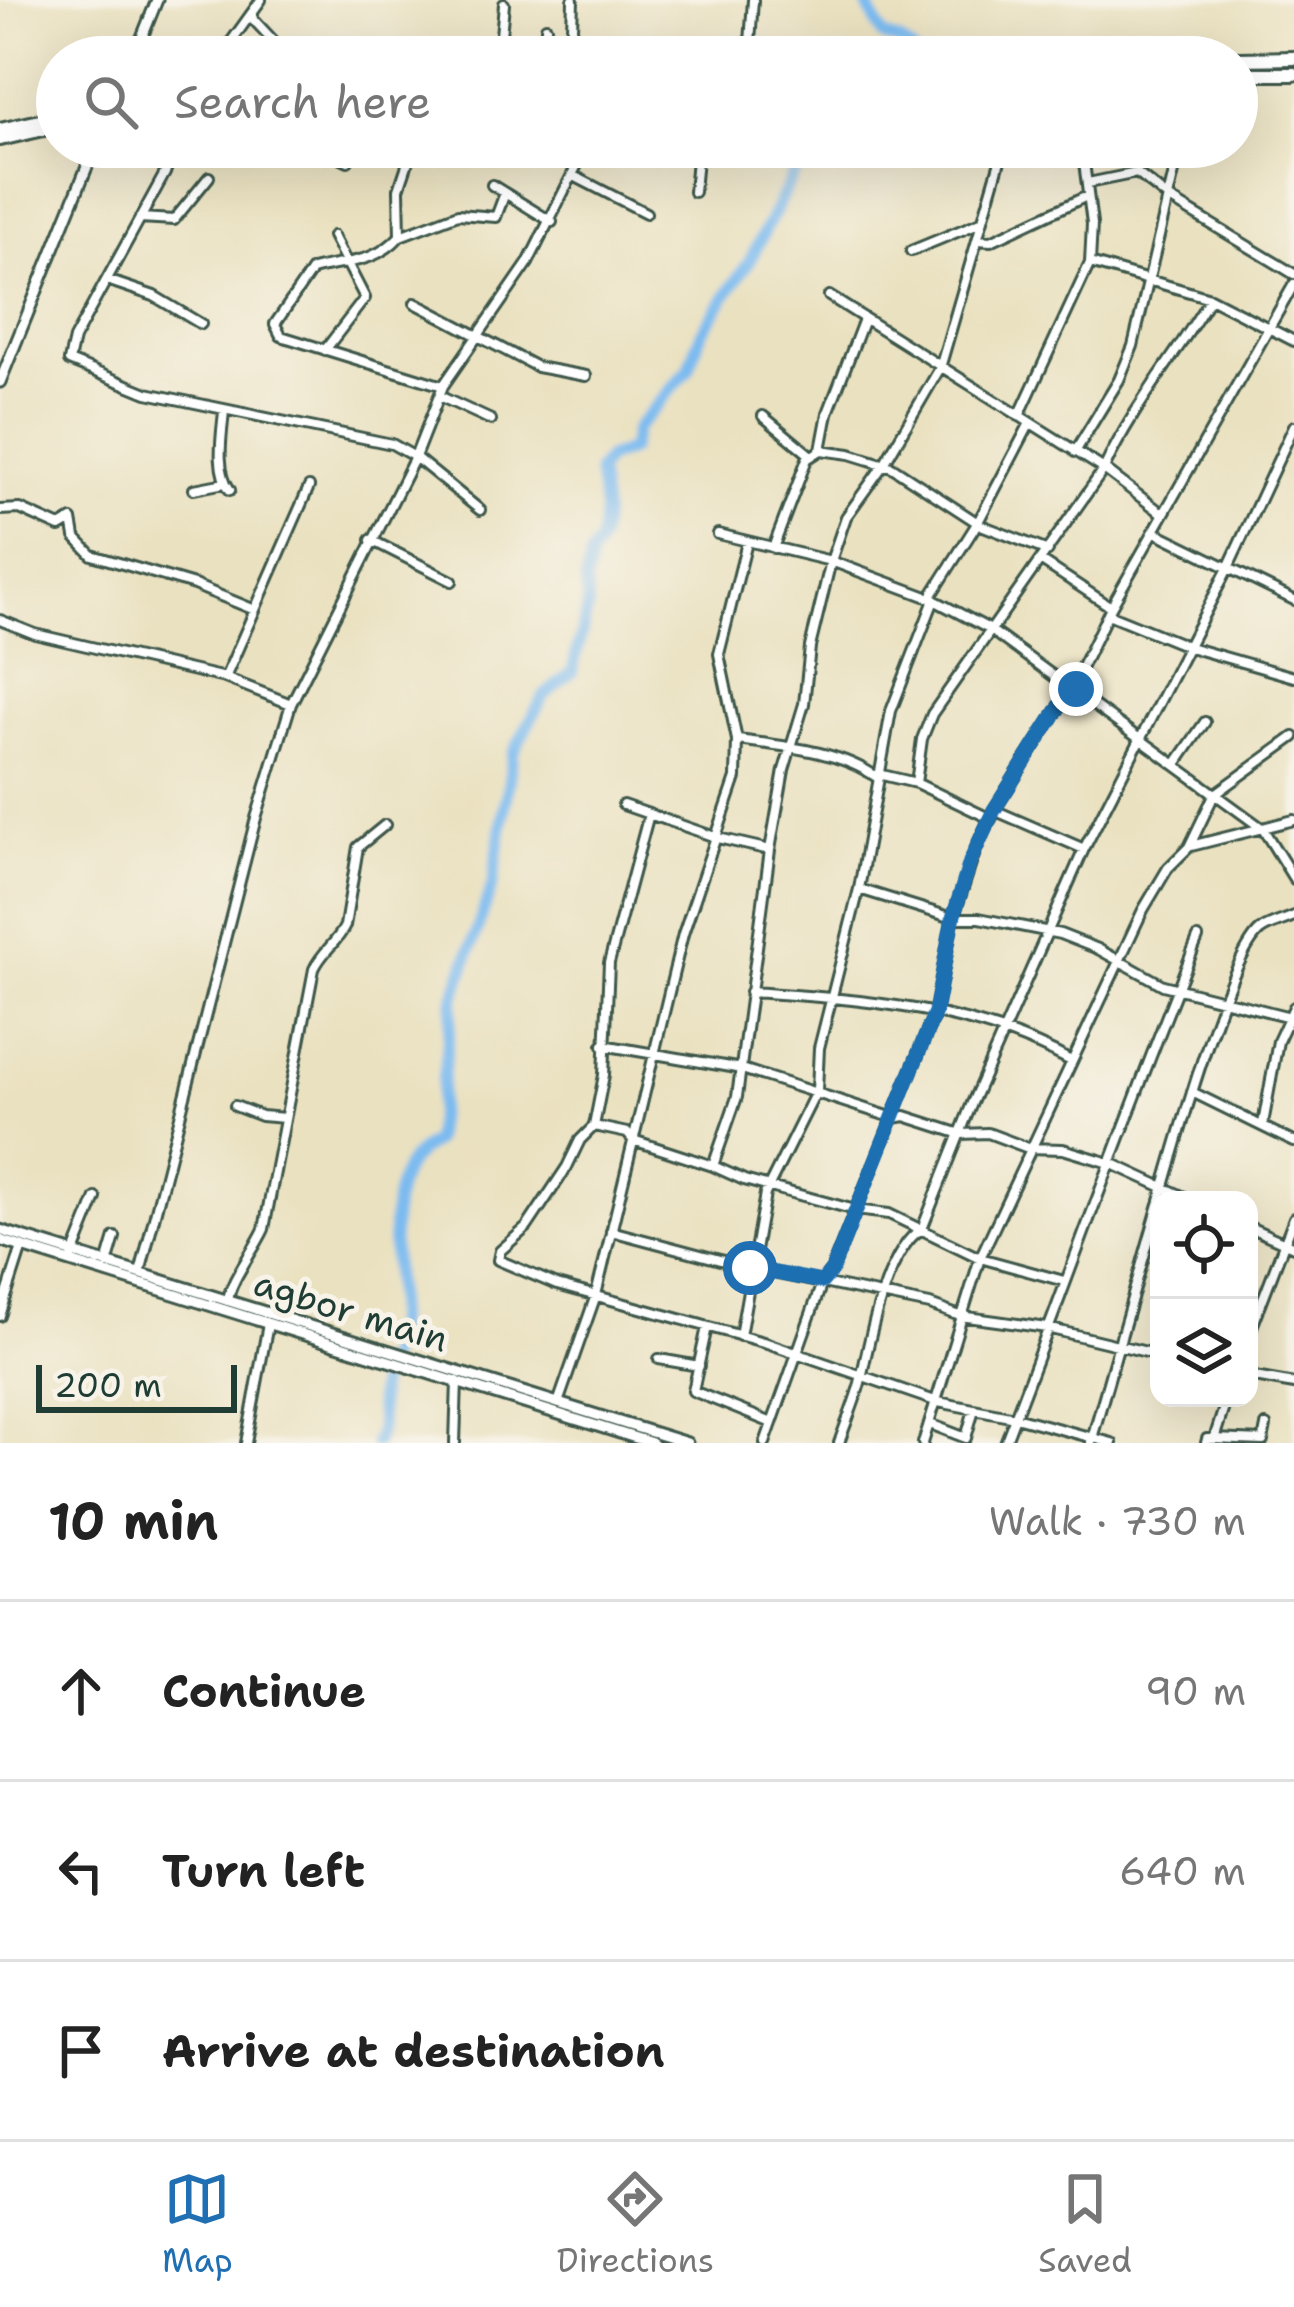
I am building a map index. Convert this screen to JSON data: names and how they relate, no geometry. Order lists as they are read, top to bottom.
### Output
{
  "streets": {
    "main road": ["agbor main"]
  },
  "scale_bar": "200 m",
  "page": {
    "search": "Search here",
    "scale": "200 m",
    "heading": ["10 min", "Walk · 730 m"],
    "list": [
      ["Continue", "90 m"],
      ["Turn left", "640 m"],
      "Arrive at destination"
    ],
    "nav": ["Map", "Directions", "Saved"]
  }
}
